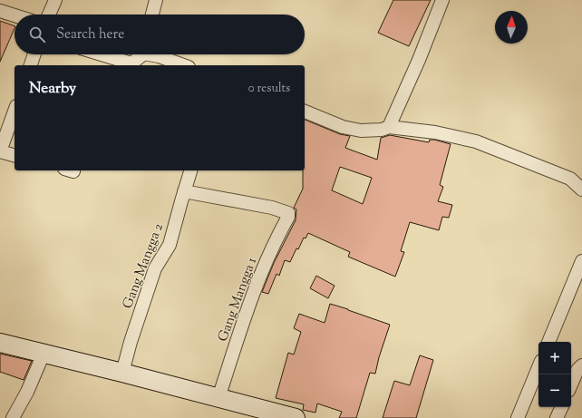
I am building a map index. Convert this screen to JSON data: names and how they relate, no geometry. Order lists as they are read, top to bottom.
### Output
{
  "streets": {
    "street": ["Gang Mangga 2", "Gang Mangga 1"]
  },
  "crossings": [
    ["Gang Mangga 2", "Gang Mangga 1"]
  ],
  "north": "top",
  "page": {
    "search": "Search here",
    "heading": ["Nearby", "0 results"],
    "map_buttons": ["+", "−"]
  }
}
